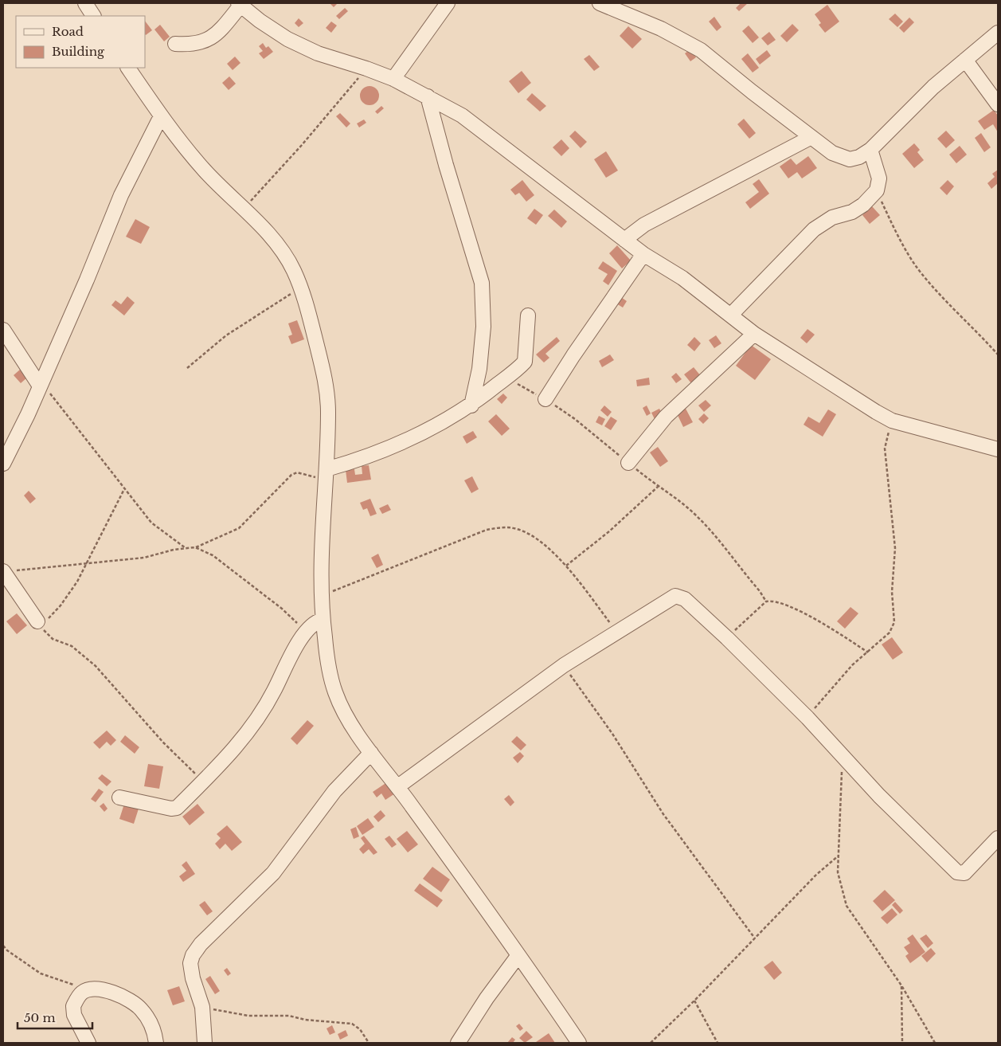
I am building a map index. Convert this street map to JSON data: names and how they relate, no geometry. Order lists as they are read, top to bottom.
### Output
{
  "legend": ["Road", "Building"],
  "scale_bar": "50 m"
}
